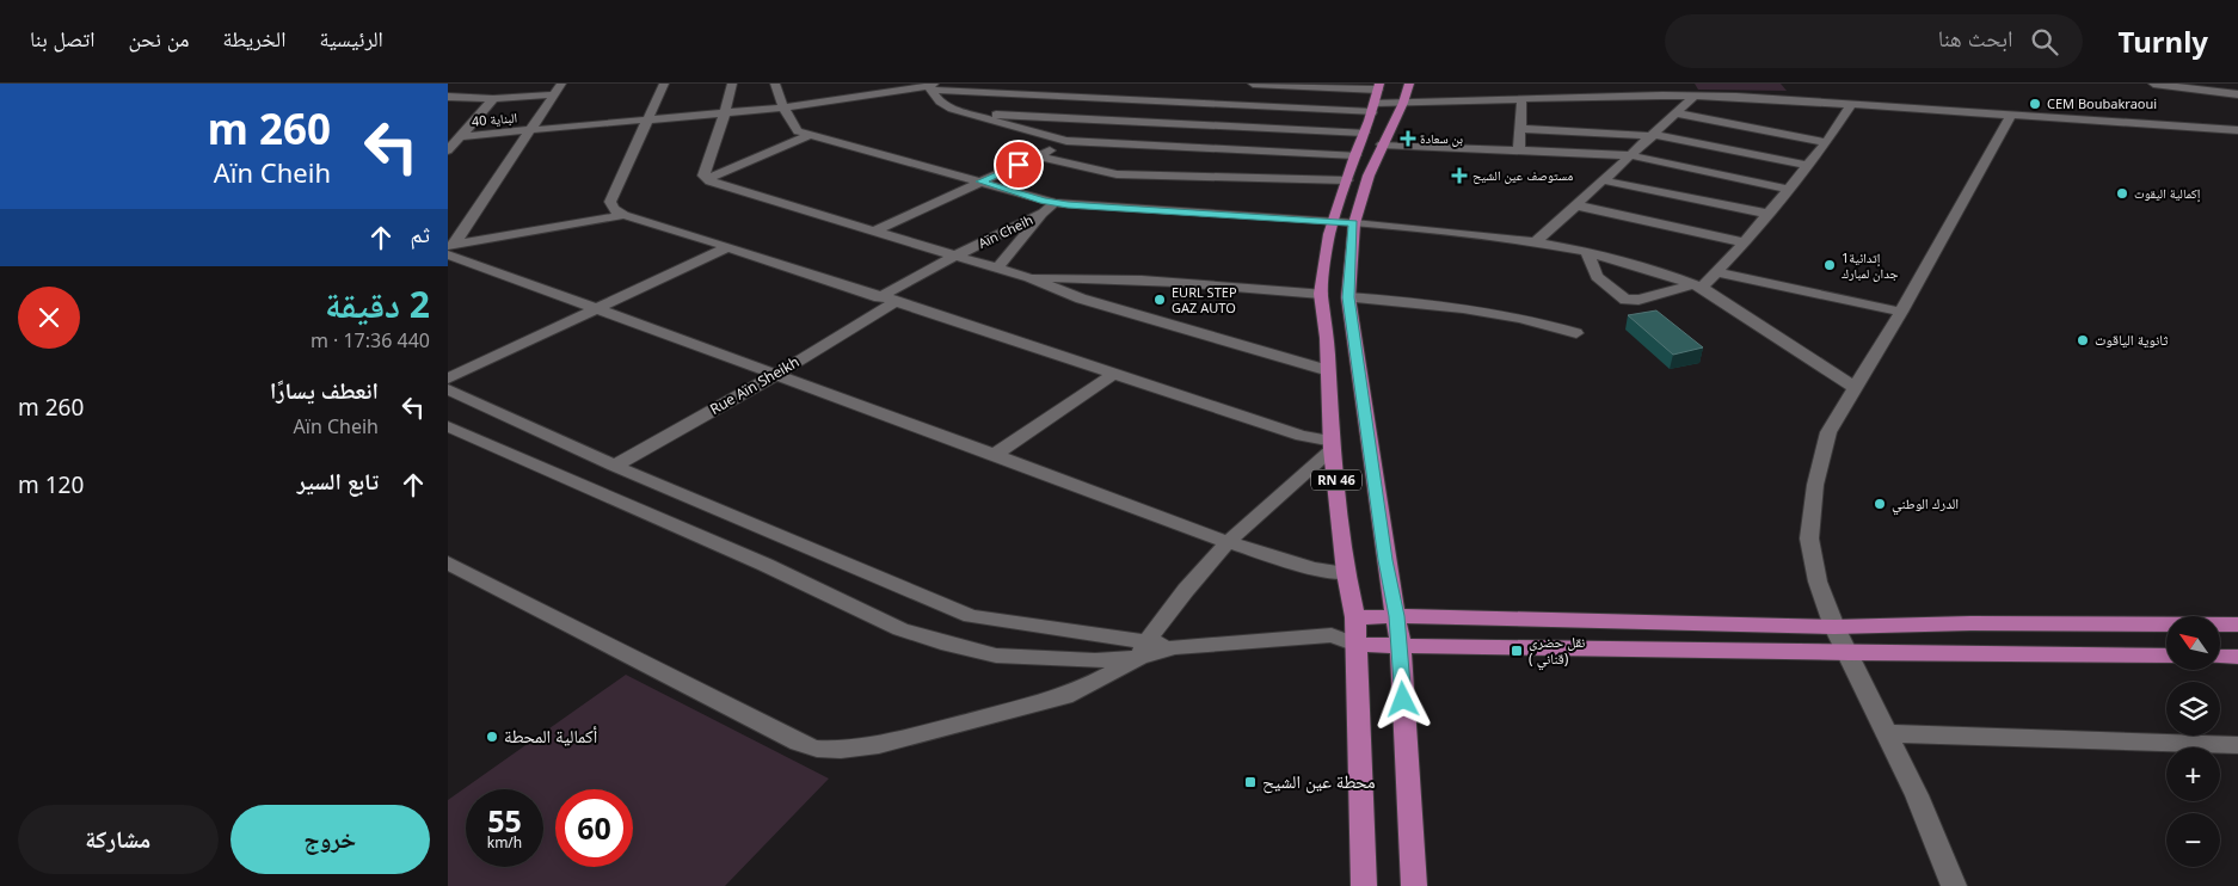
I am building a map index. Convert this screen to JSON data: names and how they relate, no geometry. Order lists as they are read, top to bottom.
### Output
{
  "streets": {
    "main road": ["RN 46"],
    "street": ["البناية 40", "Aïn Cheih", "Rue Aïn Sheikh"]
  },
  "crossings": [
    ["البناية 40", "RN 46"],
    ["Aïn Cheih", "Rue Aïn Sheikh"],
    ["Aïn Cheih", "RN 46"]
  ],
  "places": {
    "other": [
      "CEM Boubakraoui",
      "إكمالية اليقوت",
      "1إتدائية جدان لمبارك",
      "EURL STEP GAZ AUTO",
      "ثانوية الياقوت",
      "الدرك الوطني",
      "أكمالية المحطة"
    ],
    "health": ["بن سعادة", "مستوصف عين الشيح"],
    "transit": ["نقل حضري ( قناني)", "محطة عين الشيح"]
  },
  "north": "top left",
  "page": {
    "header": "Turnly",
    "search": "ابحث هنا",
    "nav": [
      "الرئيسية",
      "الخريطة",
      "من نحن",
      "اتصل بنا"
    ],
    "turn": ["260 m", "Aïn Cheih"],
    "then": "ثم",
    "heading": ["2 دقيقة", "440 m · 17:36"],
    "list": [
      {
        "name": "انعطف يسارًا",
        "note": "Aïn Cheih",
        "value": "260 m"
      },
      {
        "name": "تابع السير",
        "value": "120 m"
      }
    ],
    "map_buttons": ["+", "−"],
    "speed": "55 km/h",
    "limit": "60",
    "buttons": ["خروج", "مشاركة"]
  }
}
